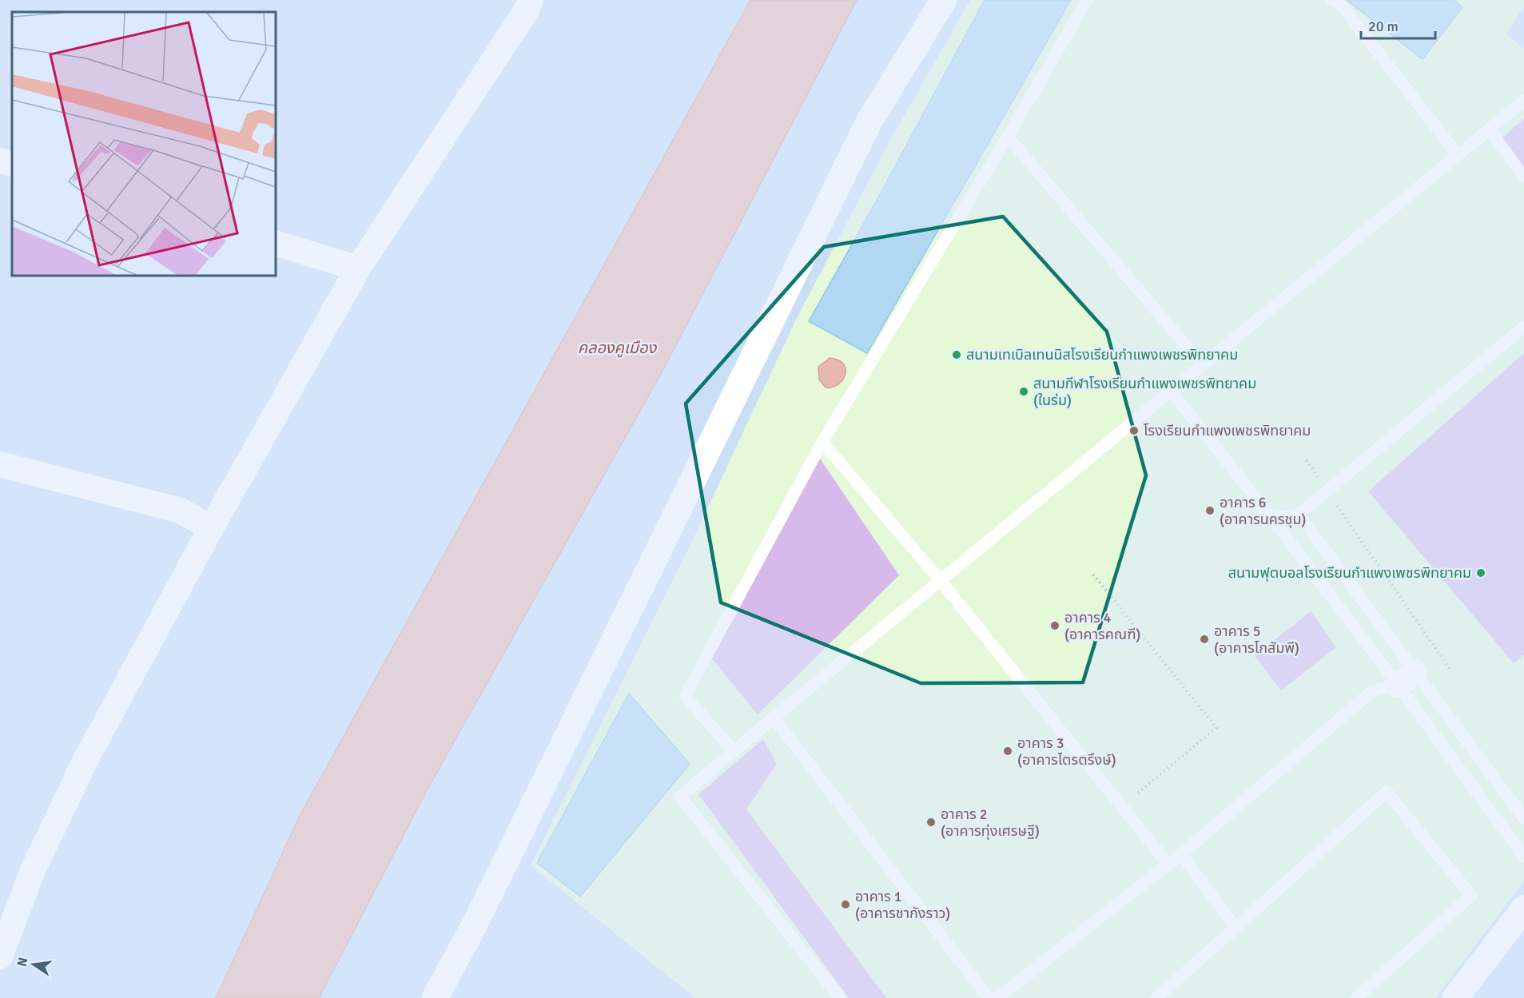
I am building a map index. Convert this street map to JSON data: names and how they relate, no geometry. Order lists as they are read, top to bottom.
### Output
{
  "water": ["คลองคูเมือง"],
  "places": [
    "สนามเทเบิลเทนนิสโรงเรียนกำแพงเพชรพิทยาคม",
    "สนามกีฬาโรงเรียนกำแพงเพชรพิทยาคม (ในร่ม)",
    "โรงเรียนกำแพงเพชรพิทยาคม",
    "อาคาร 6 (อาคารนครชุม)",
    "สนามฟุตบอลโรงเรียนกำแพงเพชรพิทยาคม",
    "อาคาร 4 (อาคารคณฑี)",
    "อาคาร 5 (อาคารโกสัมพี)",
    "อาคาร 3 (อาคารไตรตรึงษ์)",
    "อาคาร 2 (อาคารทุ่งเศรษฐี)",
    "อาคาร 1 (อาคารชากังราว)"
  ],
  "scale_bar": "20 m",
  "north": "left"
}
